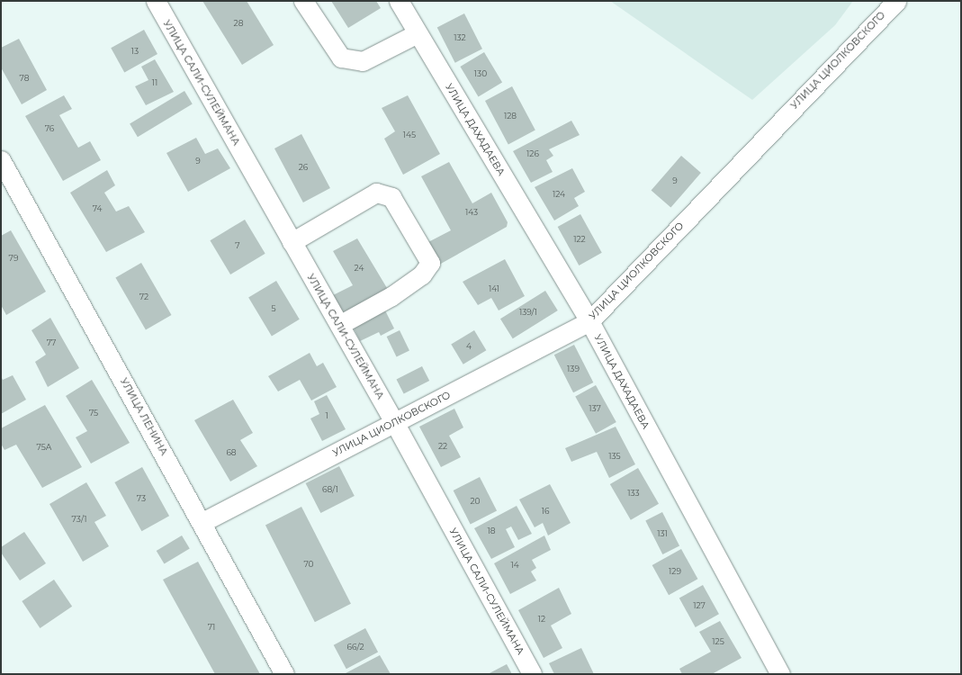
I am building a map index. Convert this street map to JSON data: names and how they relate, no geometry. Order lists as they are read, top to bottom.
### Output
{
  "streets": {
    "street": [
      "УЛИЦА ЦИОЛКОВСКОГО",
      "УЛИЦА САЛИ-СУЛЕЙМАНА",
      "УЛИЦА ДАХАДАЕВА",
      "УЛИЦА ЛЕНИНА"
    ]
  },
  "crossings": [
    ["УЛИЦА ЦИОЛКОВСКОГО", "УЛИЦА САЛИ-СУЛЕЙМАНА"],
    ["УЛИЦА ЦИОЛКОВСКОГО", "УЛИЦА ДАХАДАЕВА"],
    ["УЛИЦА ЦИОЛКОВСКОГО", "УЛИЦА ЛЕНИНА"]
  ],
  "house_numbers": [
    "28",
    "132",
    "13",
    "130",
    "78",
    "11",
    "128",
    "76",
    "145",
    "126",
    "9",
    "26",
    "9",
    "124",
    "74",
    "143",
    "122",
    "7",
    "79",
    "24",
    "141",
    "72",
    "5",
    "139/1",
    "77",
    "4",
    "139",
    "137",
    "75",
    "1",
    "22",
    "75А",
    "68",
    "135",
    "68/1",
    "133",
    "73",
    "20",
    "16",
    "73/1",
    "18",
    "131",
    "70",
    "14",
    "129",
    "127",
    "12",
    "71",
    "125",
    "66/2"
  ]
}
